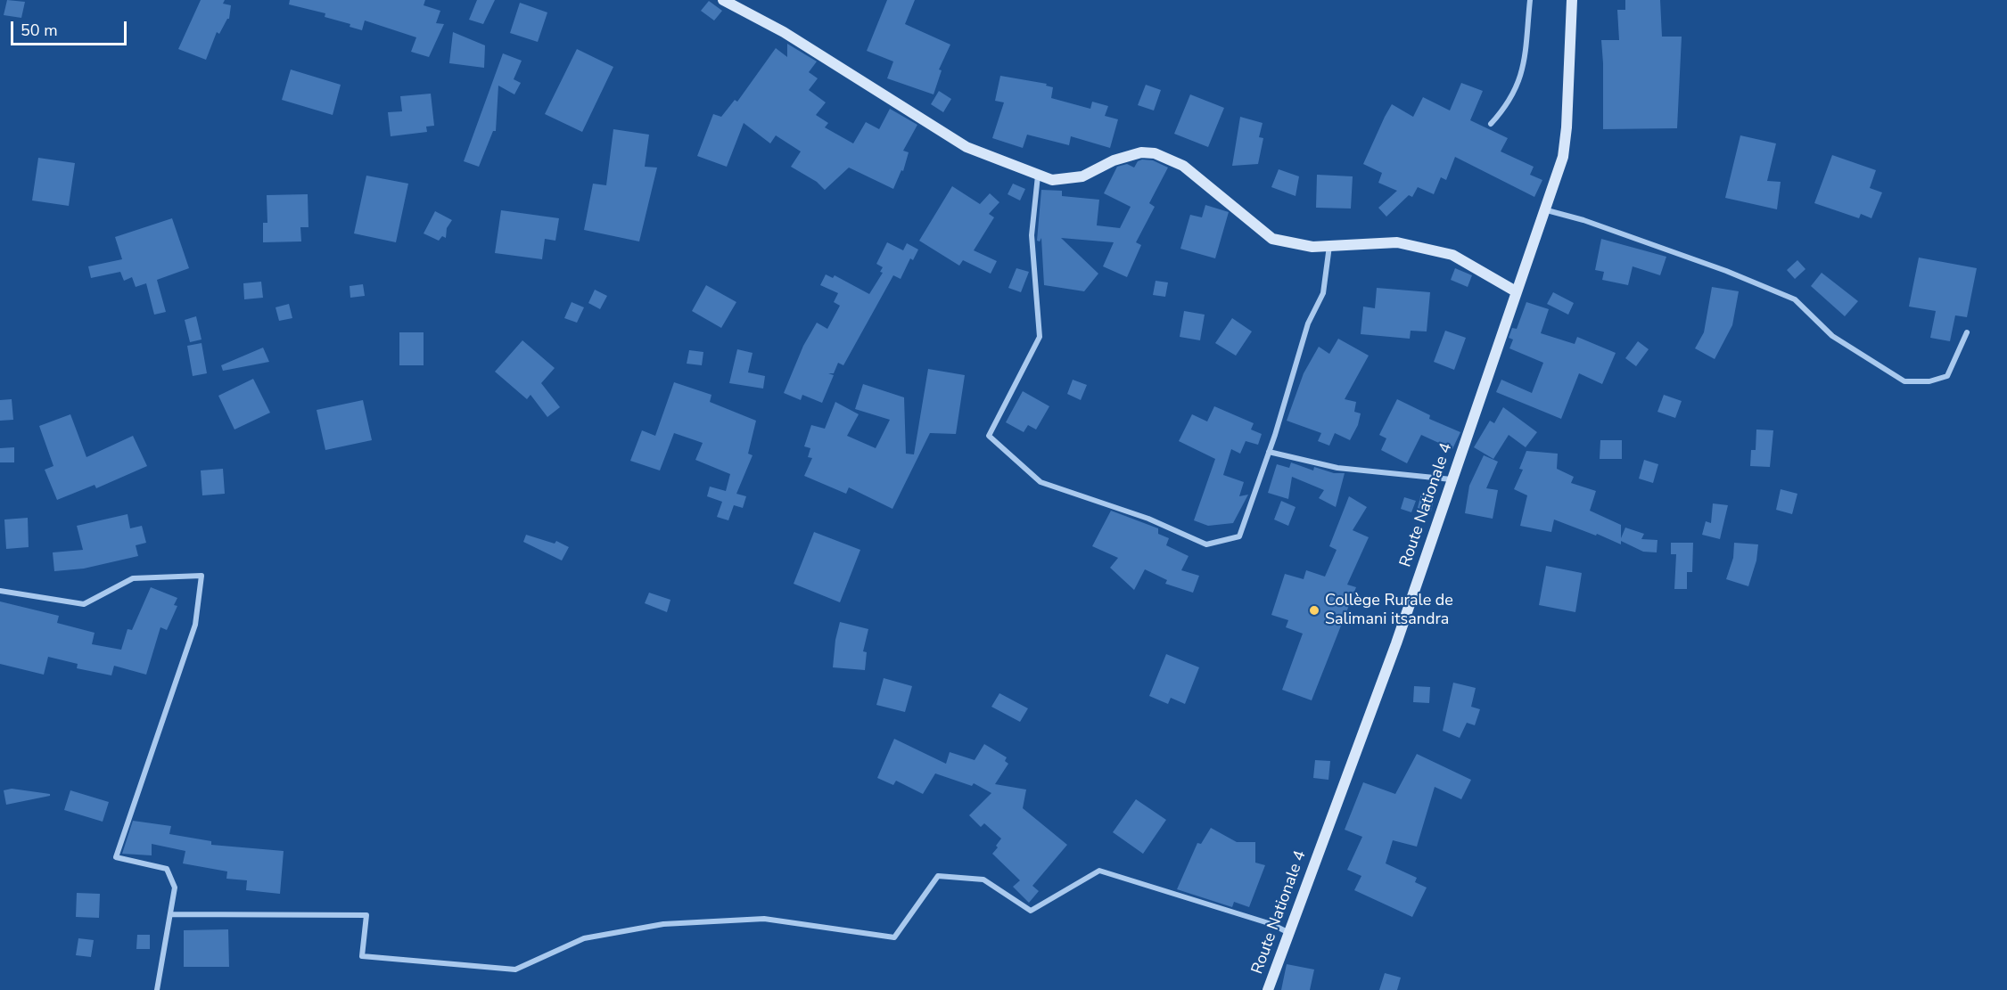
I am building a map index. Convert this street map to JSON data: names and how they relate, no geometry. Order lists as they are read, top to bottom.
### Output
{
  "streets": {
    "main road": ["Route Nationale 4"]
  },
  "places": ["Collège Rurale de Salimani itsandra"],
  "scale_bar": "50 m"
}
